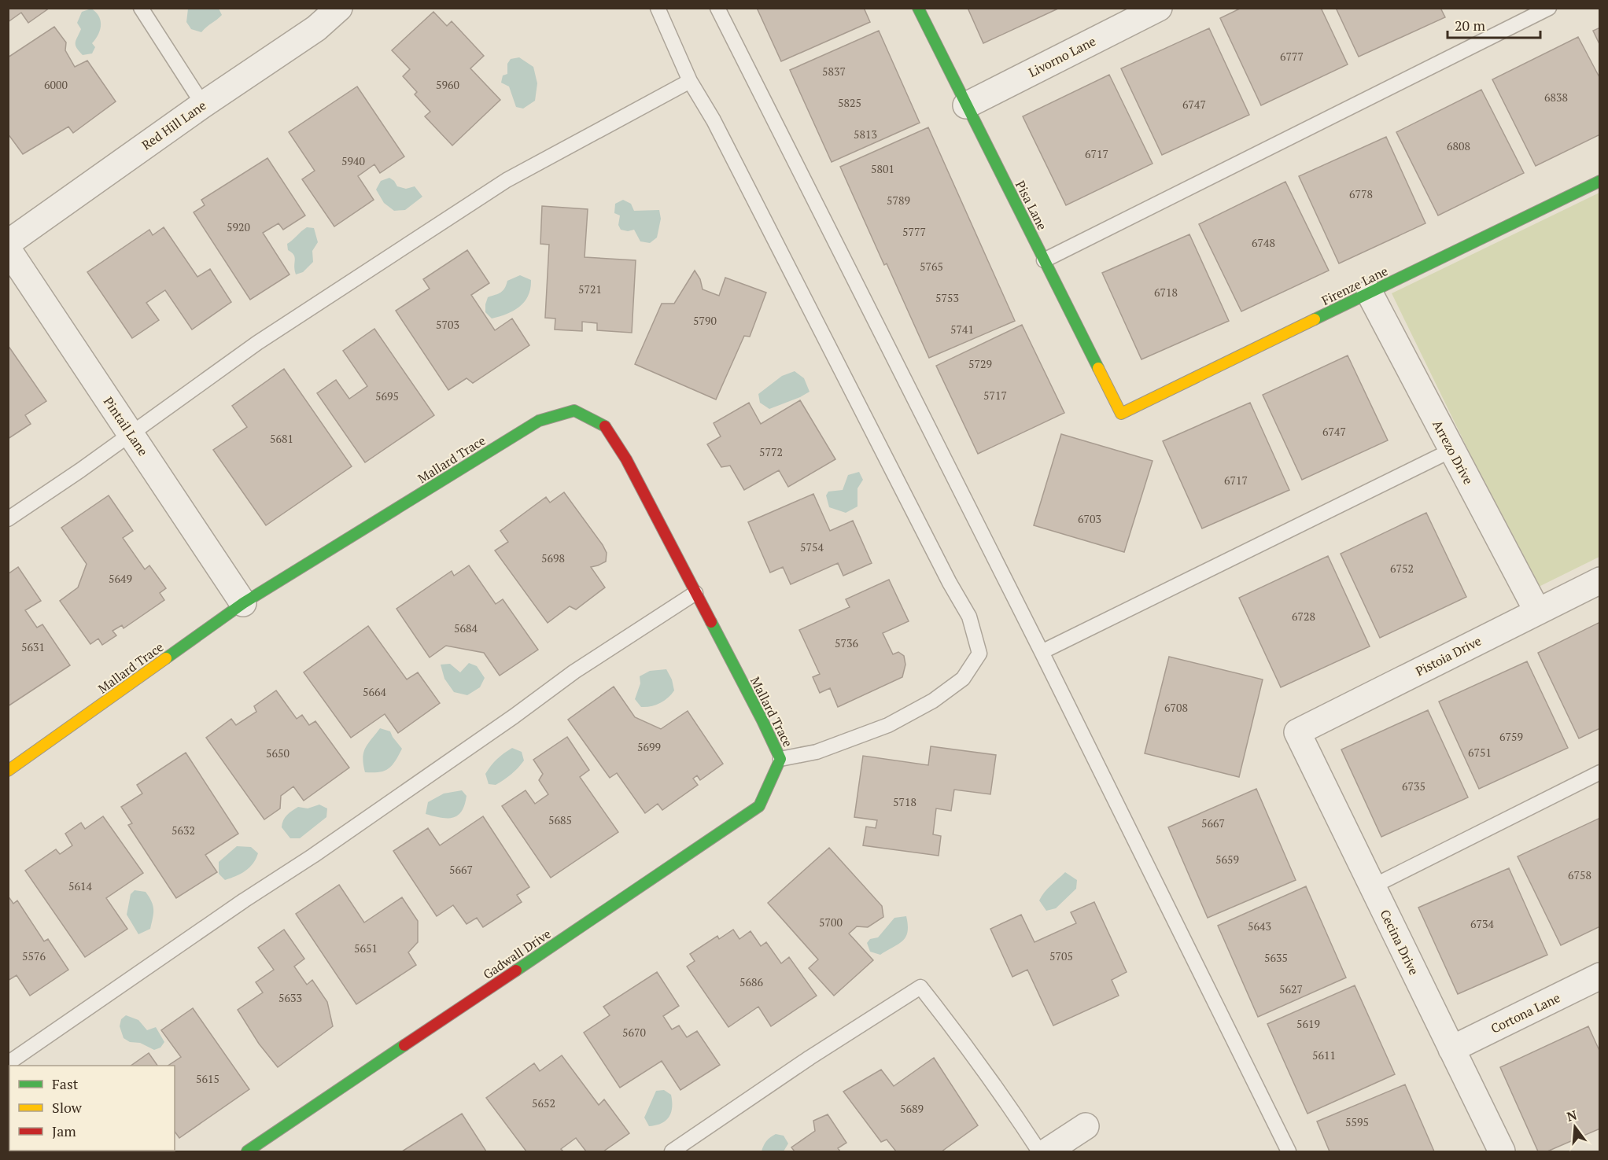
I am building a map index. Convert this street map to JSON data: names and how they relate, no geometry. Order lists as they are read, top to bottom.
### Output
{
  "streets": {
    "street": [
      "Livorno Lane",
      "Red Hill Lane",
      "Pisa Lane",
      "Firenze Lane",
      "Pintail Lane",
      "Arrezo Drive",
      "Mallard Trace",
      "Pistoia Drive",
      "Cecina Drive",
      "Gadwall Drive",
      "Cortona Lane"
    ]
  },
  "crossings": [
    ["Livorno Lane", "Pisa Lane"],
    ["Pisa Lane", "Firenze Lane"],
    ["Firenze Lane", "Arrezo Drive"],
    ["Pintail Lane", "Mallard Trace"],
    ["Arrezo Drive", "Pistoia Drive"],
    ["Mallard Trace", "Gadwall Drive"],
    ["Pistoia Drive", "Cecina Drive"],
    ["Cecina Drive", "Cortona Lane"]
  ],
  "house_numbers": [
    "6777",
    "5837",
    "6000",
    "5960",
    "6838",
    "5825",
    "6747",
    "5813",
    "6808",
    "6717",
    "5940",
    "5801",
    "6778",
    "5789",
    "5920",
    "5777",
    "6748",
    "5765",
    "5721",
    "6718",
    "5753",
    "5790",
    "5703",
    "5741",
    "5729",
    "5717",
    "5695",
    "6747",
    "5681",
    "5772",
    "6717",
    "6703",
    "5754",
    "5698",
    "6752",
    "5649",
    "6728",
    "5684",
    "5736",
    "5631",
    "5664",
    "6708",
    "6759",
    "5699",
    "6751",
    "5650",
    "6735",
    "5718",
    "5685",
    "5667",
    "5632",
    "5659",
    "5667",
    "6758",
    "5614",
    "5700",
    "6734",
    "5643",
    "5651",
    "5576",
    "5705",
    "5635",
    "5686",
    "5627",
    "5633",
    "5619",
    "5670",
    "5611",
    "5615",
    "5652",
    "5689",
    "5595"
  ],
  "legend": ["Fast", "Slow", "Jam"],
  "scale_bar": "20 m",
  "north": "top"
}
